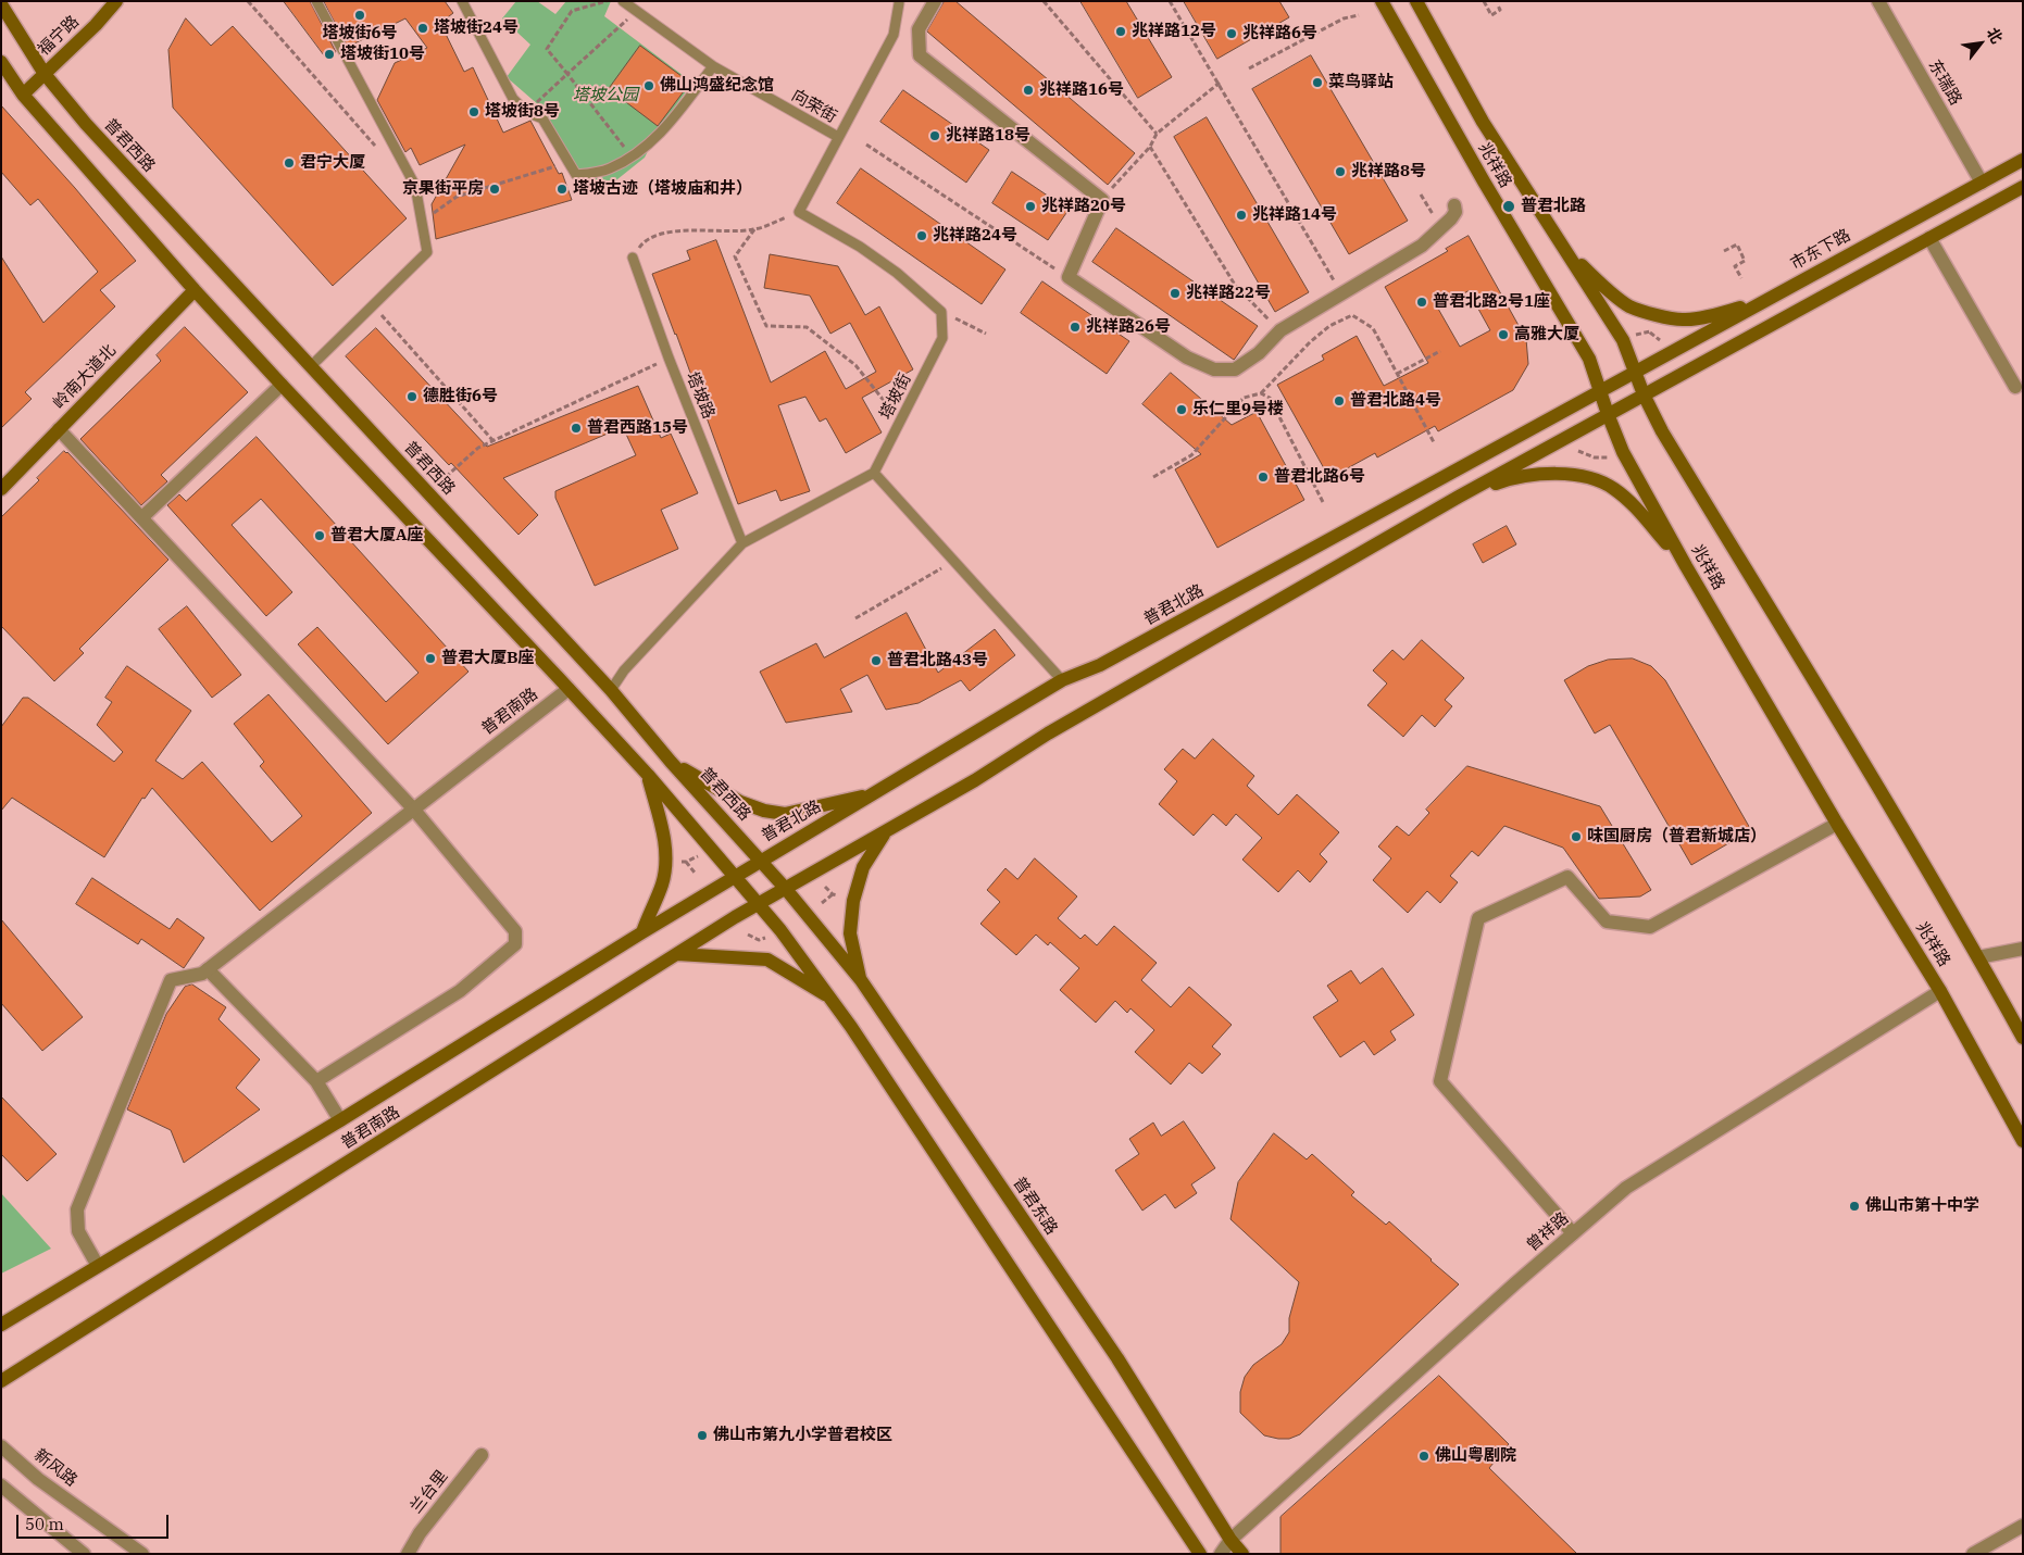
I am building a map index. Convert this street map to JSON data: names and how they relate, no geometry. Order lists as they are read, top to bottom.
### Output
{
  "streets": {
    "main road": [
      "福宁路",
      "普君西路",
      "兆祥路",
      "市东下路",
      "岭南大道北",
      "普君北路",
      "普君南路",
      "普君东路"
    ],
    "street": [
      "东瑞路",
      "曾祥路",
      "新风路",
      "兰台里"
    ],
    "lane": ["向荣街", "塔坡路", "塔坡街"]
  },
  "crossings": [
    ["福宁路", "普君西路"],
    ["东瑞路", "市东下路"],
    ["普君西路", "普君北路"],
    ["普君西路", "普君东路"],
    ["兆祥路", "市东下路"],
    ["兆祥路", "普君北路"],
    ["兆祥路", "曾祥路"],
    ["市东下路", "普君北路"],
    ["普君北路", "普君南路"],
    ["普君东路", "曾祥路"]
  ],
  "parks": ["塔坡公园"],
  "places": [
    "塔坡街6号",
    "塔坡街24号",
    "兆祥路12号",
    "兆祥路6号",
    "塔坡街10号",
    "菜鸟驿站",
    "佛山鸿盛纪念馆",
    "兆祥路16号",
    "塔坡街8号",
    "兆祥路18号",
    "君宁大厦",
    "兆祥路8号",
    "京果街平房",
    "塔坡古迹（塔坡庙和井）",
    "兆祥路20号",
    "普君北路",
    "兆祥路14号",
    "兆祥路24号",
    "兆祥路22号",
    "普君北路2号1座",
    "兆祥路26号",
    "高雅大厦",
    "德胜街6号",
    "普君北路4号",
    "乐仁里9号楼",
    "普君西路15号",
    "普君北路6号",
    "普君大厦A座",
    "普君大厦B座",
    "普君北路43号",
    "味国厨房（普君新城店）",
    "佛山市第十中学",
    "佛山市第九小学普君校区",
    "佛山粤剧院"
  ],
  "scale_bar": "50 m",
  "north": "top right"
}
